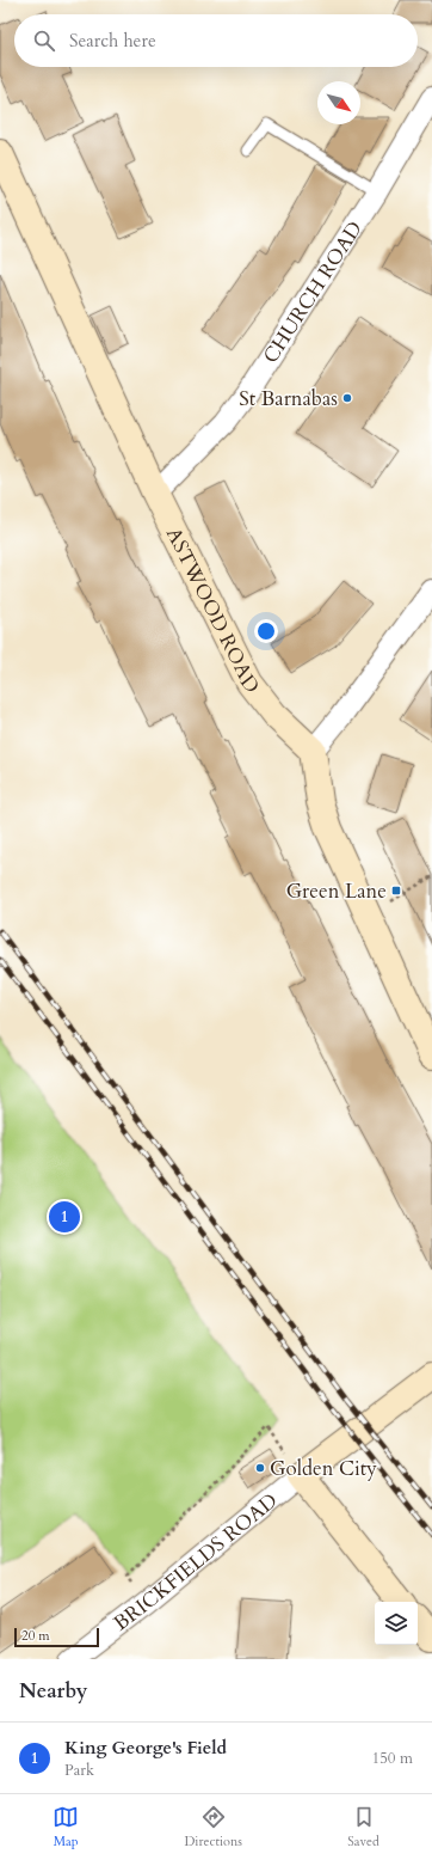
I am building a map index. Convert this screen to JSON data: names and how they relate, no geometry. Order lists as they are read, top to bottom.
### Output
{
  "streets": {
    "main road": ["ASTWOOD ROAD", "BRICKFIELDS ROAD"],
    "street": ["CHURCH ROAD"]
  },
  "crossings": [
    ["CHURCH ROAD", "ASTWOOD ROAD"]
  ],
  "places": {
    "other": ["St Barnabas", "Golden City"],
    "transit": ["Green Lane"]
  },
  "scale_bar": "20 m",
  "north": "bottom right",
  "page": {
    "search": "Search here",
    "pins": "1",
    "scale": "20 m",
    "heading": "Nearby",
    "list": [
      {
        "mark": "1",
        "name": "King George's Field",
        "note": "Park",
        "value": "150 m"
      }
    ],
    "nav": ["Map", "Directions", "Saved"]
  }
}
